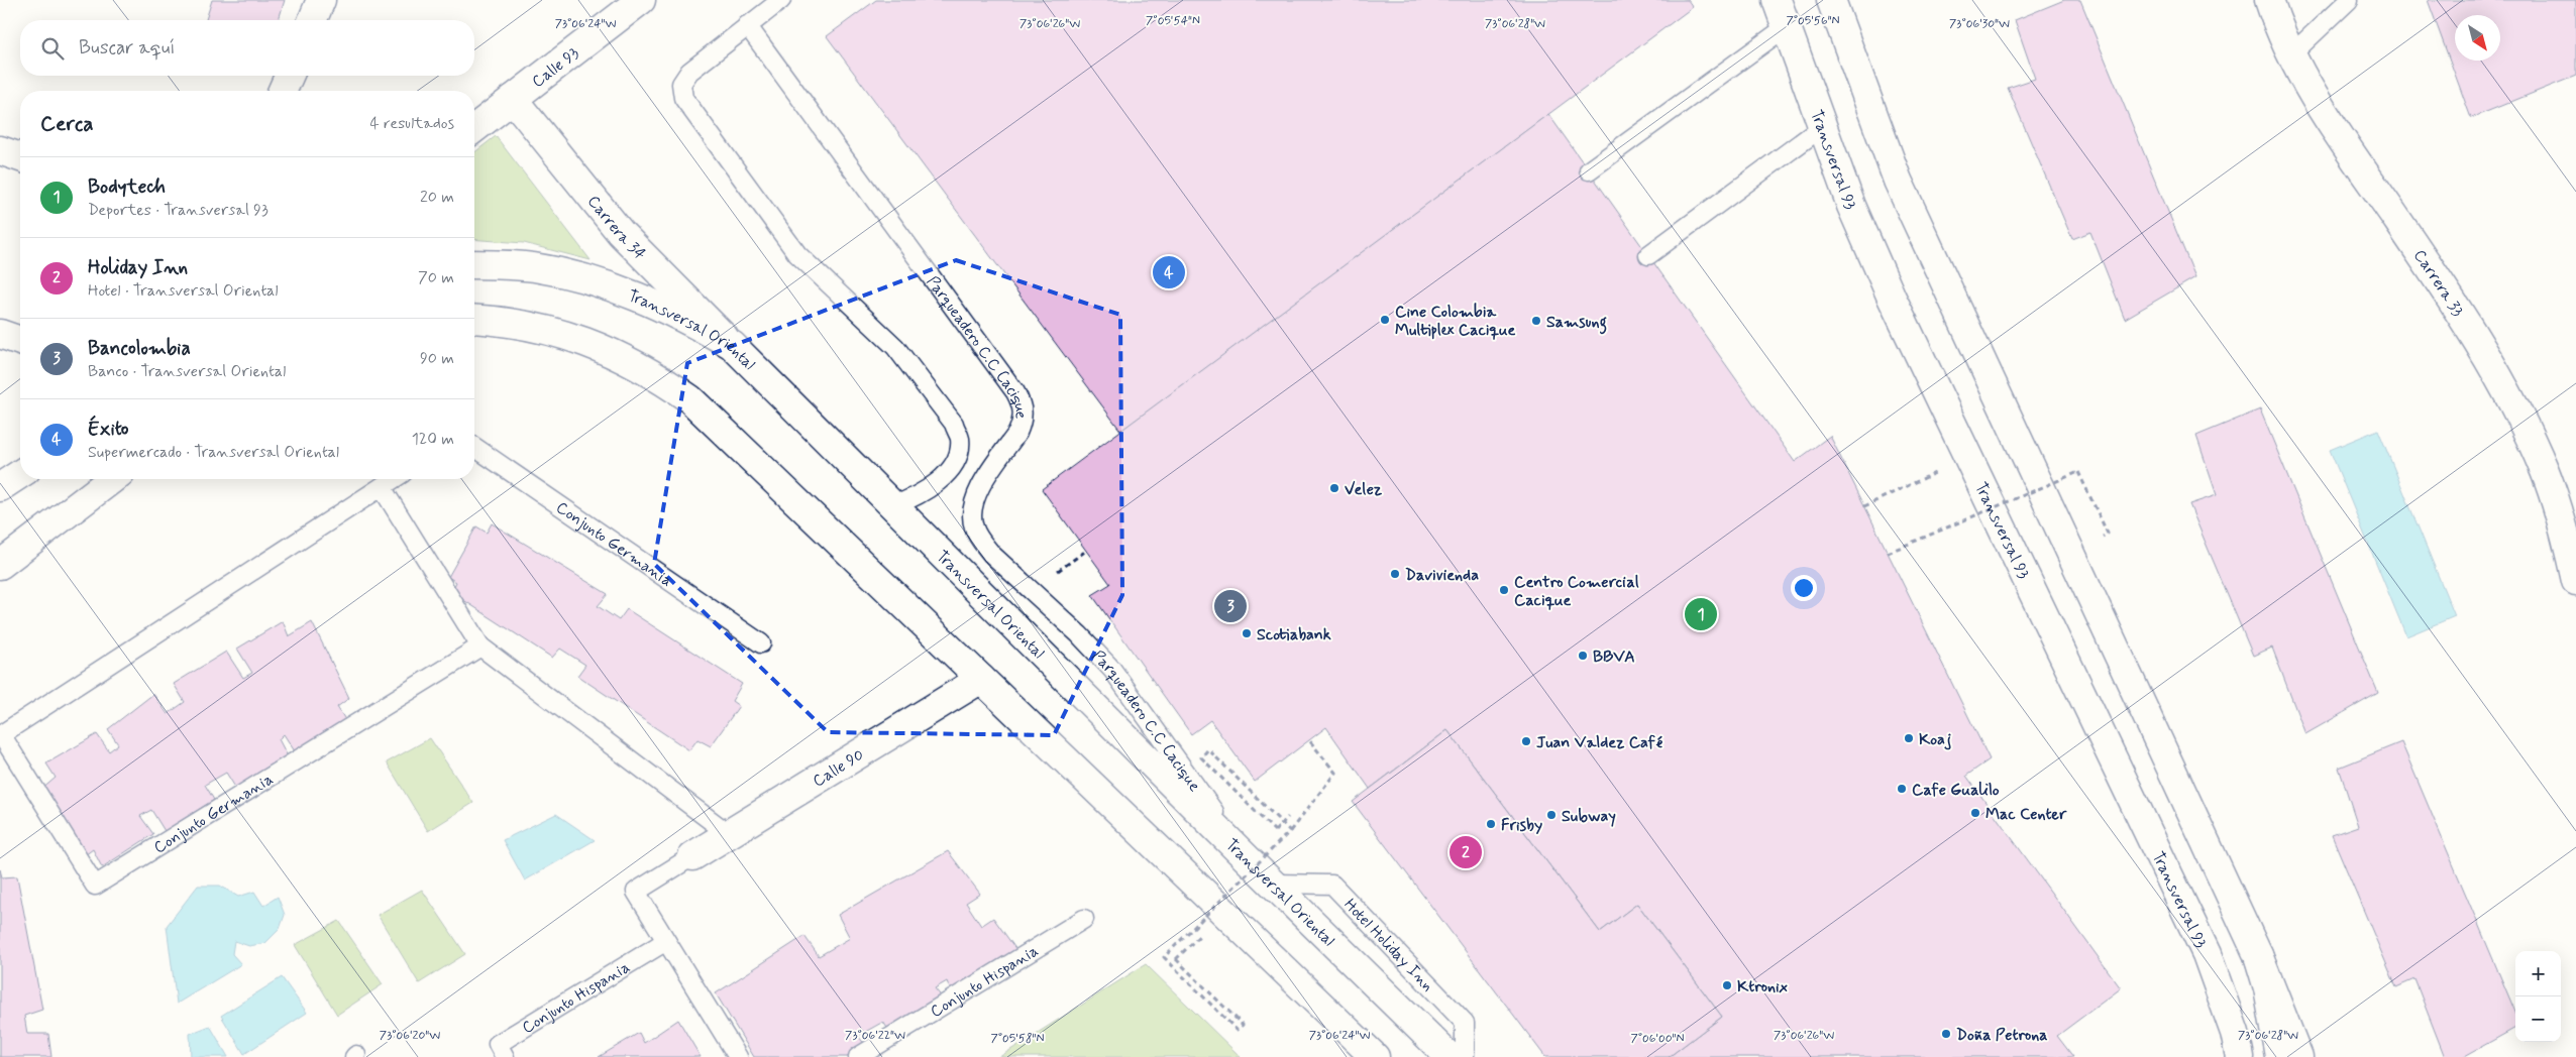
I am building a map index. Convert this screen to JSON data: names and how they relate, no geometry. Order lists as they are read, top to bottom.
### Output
{
  "streets": {
    "main road": [
      "Calle 93",
      "Transversal 93",
      "Carrera 34",
      "Carrera 33",
      "Transversal Oriental",
      "Calle 90"
    ],
    "lane": [
      "Parqueadero C.C Cacique",
      "Conjunto Germania",
      "Hotel Holiday Inn",
      "Conjunto Hispania"
    ]
  },
  "crossings": [
    ["Calle 93", "Carrera 34"],
    ["Carrera 34", "Transversal Oriental"],
    ["Transversal Oriental", "Parqueadero C.C Cacique"],
    ["Transversal Oriental", "Hotel Holiday Inn"]
  ],
  "places": [
    "Cine Colombia Multiplex Cacique",
    "Samsung",
    "Velez",
    "Davivienda",
    "Centro Comercial Cacique",
    "Scotiabank",
    "BBVA",
    "Koaj",
    "Juan Valdez Café",
    "Cafe Gualilo",
    "Mac Center",
    "Subway",
    "Frisby",
    "Ktronix",
    "Doña Petrona"
  ],
  "north": "bottom right",
  "page": {
    "search": "Buscar aquí",
    "heading": ["Cerca", "4 resultados"],
    "list": [
      {
        "mark": "1",
        "name": "Bodytech",
        "note": "Deportes · Transversal 93",
        "value": "20 m"
      },
      {
        "mark": "2",
        "name": "Holiday Inn",
        "note": "Hotel · Transversal Oriental",
        "value": "70 m"
      },
      {
        "mark": "3",
        "name": "Bancolombia",
        "note": "Banco · Transversal Oriental",
        "value": "90 m"
      },
      {
        "mark": "4",
        "name": "Éxito",
        "note": "Supermercado · Transversal Oriental",
        "value": "120 m"
      }
    ],
    "pins": [
      "4",
      "3",
      "1",
      "2"
    ],
    "map_buttons": ["+", "−"]
  },
  "coordinates": [
    "7°05'54\"N",
    "7°05'56\"N",
    "73°06'24\"W",
    "73°06'26\"W",
    "73°06'28\"W",
    "73°06'30\"W",
    "73°06'20\"W",
    "73°06'22\"W",
    "7°05'58\"N",
    "7°06'00\"N"
  ]
}
